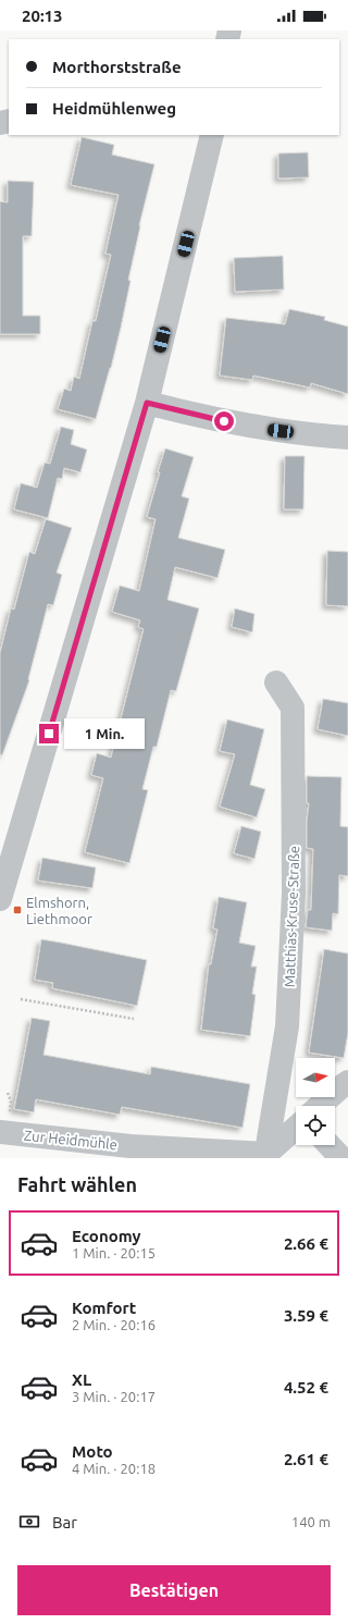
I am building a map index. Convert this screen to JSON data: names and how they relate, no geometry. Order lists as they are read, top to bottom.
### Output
{
  "streets": {
    "street": ["Matthias-Kruse-Straße", "Zur Heidmühle"]
  },
  "crossings": [
    ["Matthias-Kruse-Straße", "Zur Heidmühle"]
  ],
  "places": {
    "transit": ["Elmshorn, Liethmoor"]
  },
  "north": "right",
  "page": {
    "status": "20:13",
    "banner": ["Morthorststraße", "Heidmühlenweg"],
    "bubble": "1 Min.",
    "heading": "Fahrt wählen",
    "list": [
      {
        "name": "Economy",
        "note": "1 Min. · 20:15",
        "value": "2.66 €"
      },
      {
        "name": "Komfort",
        "note": "2 Min. · 20:16",
        "value": "3.59 €"
      },
      {
        "name": "XL",
        "note": "3 Min. · 20:17",
        "value": "4.52 €"
      },
      {
        "name": "Moto",
        "note": "4 Min. · 20:18",
        "value": "2.61 €"
      }
    ],
    "pay": ["Bar", "140 m"],
    "buttons": "Bestätigen"
  }
}
